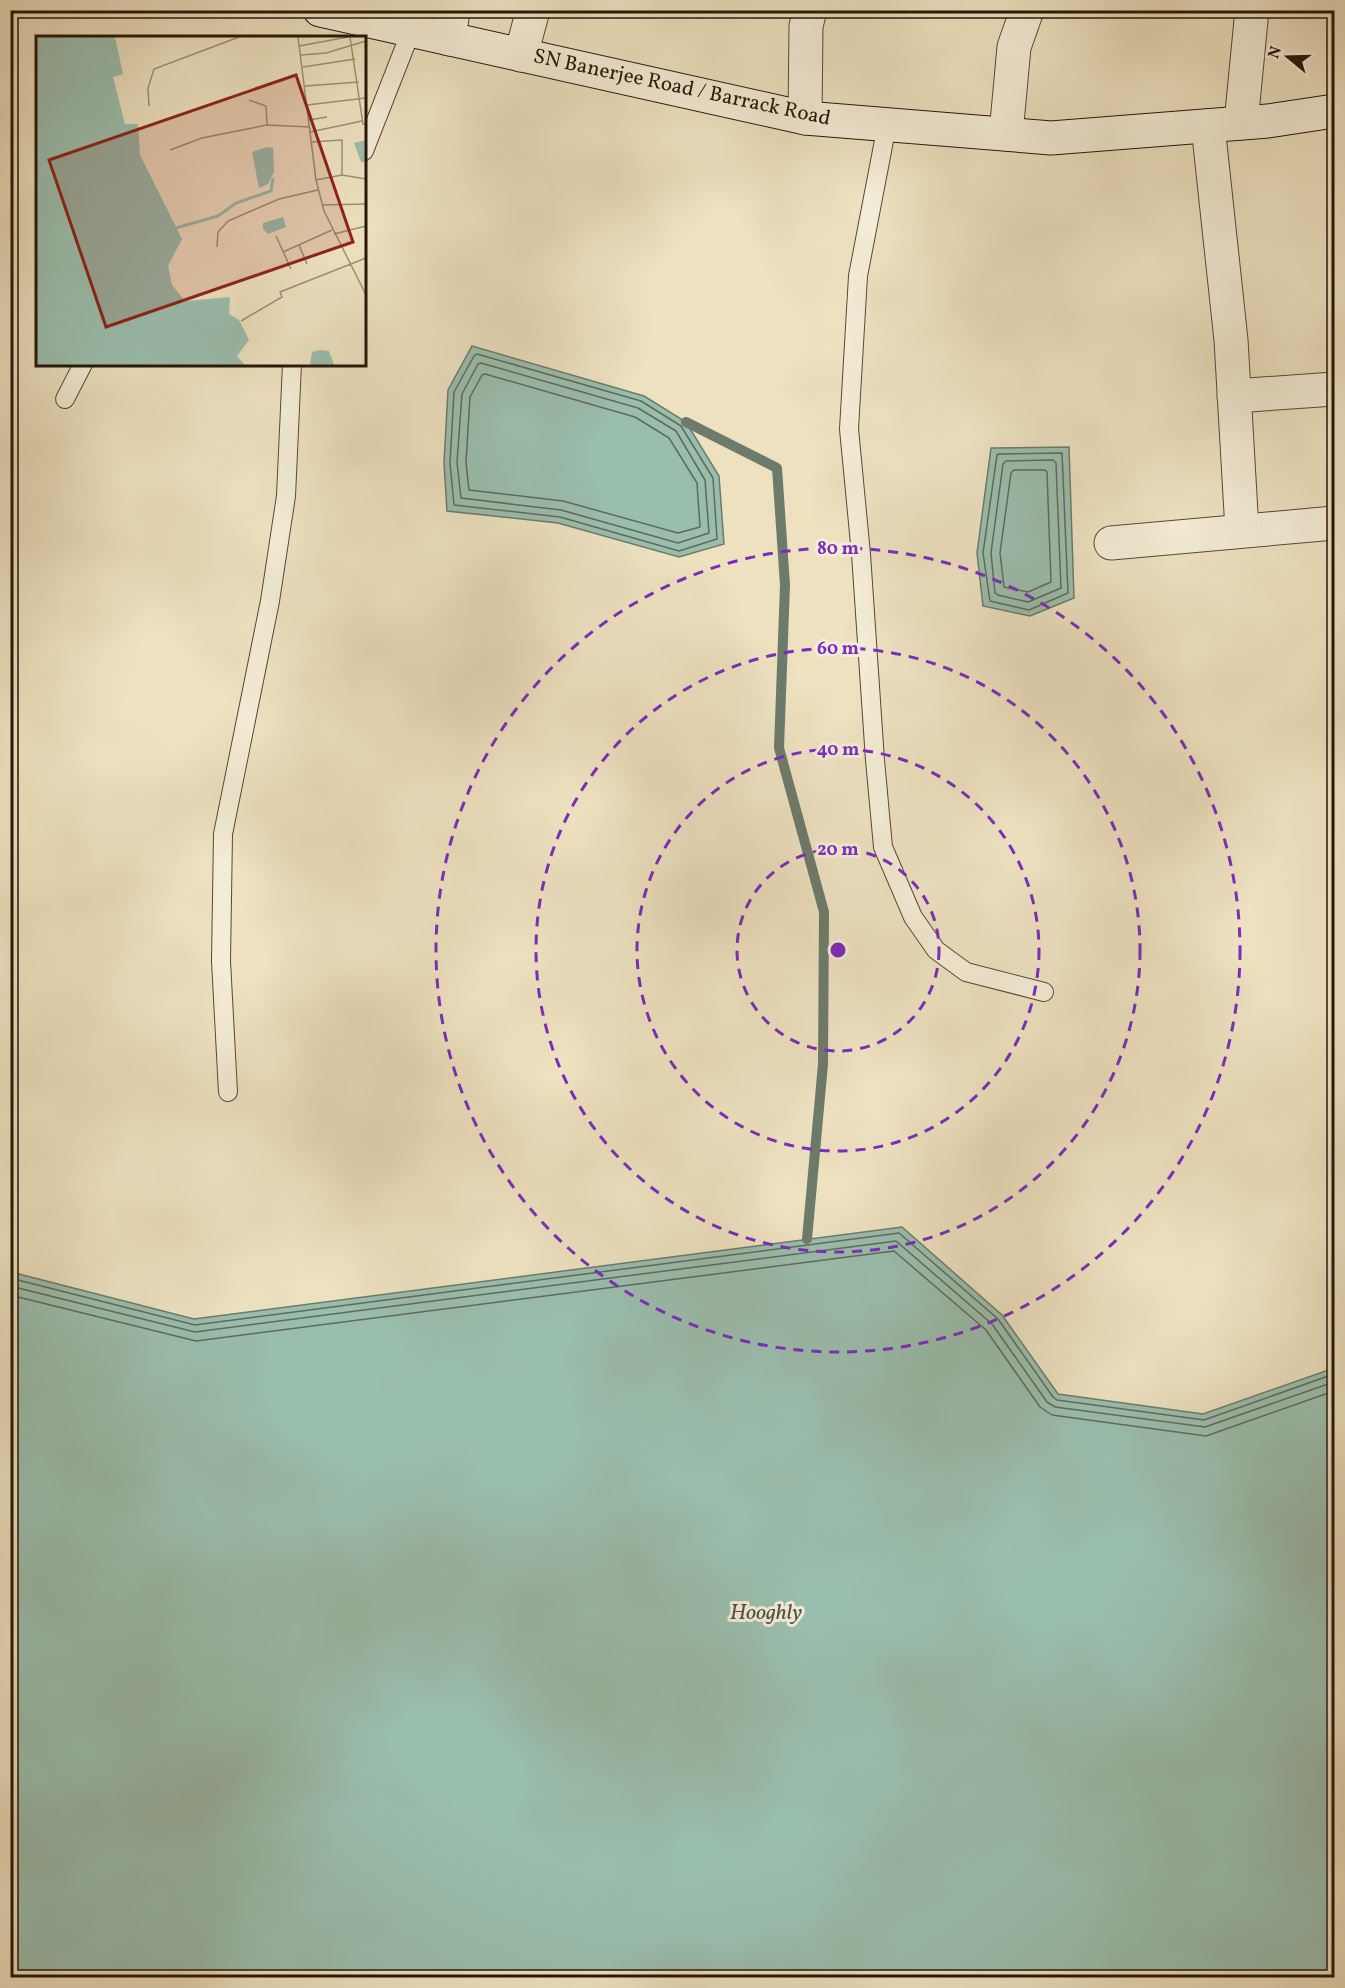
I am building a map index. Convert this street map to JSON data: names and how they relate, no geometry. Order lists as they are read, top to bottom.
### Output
{
  "streets": {
    "street": ["SN Banerjee Road / Barrack Road"]
  },
  "water": ["Hooghly"],
  "north": "left",
  "rings": [
    "80 m",
    "60 m",
    "40 m",
    "20 m"
  ]
}
